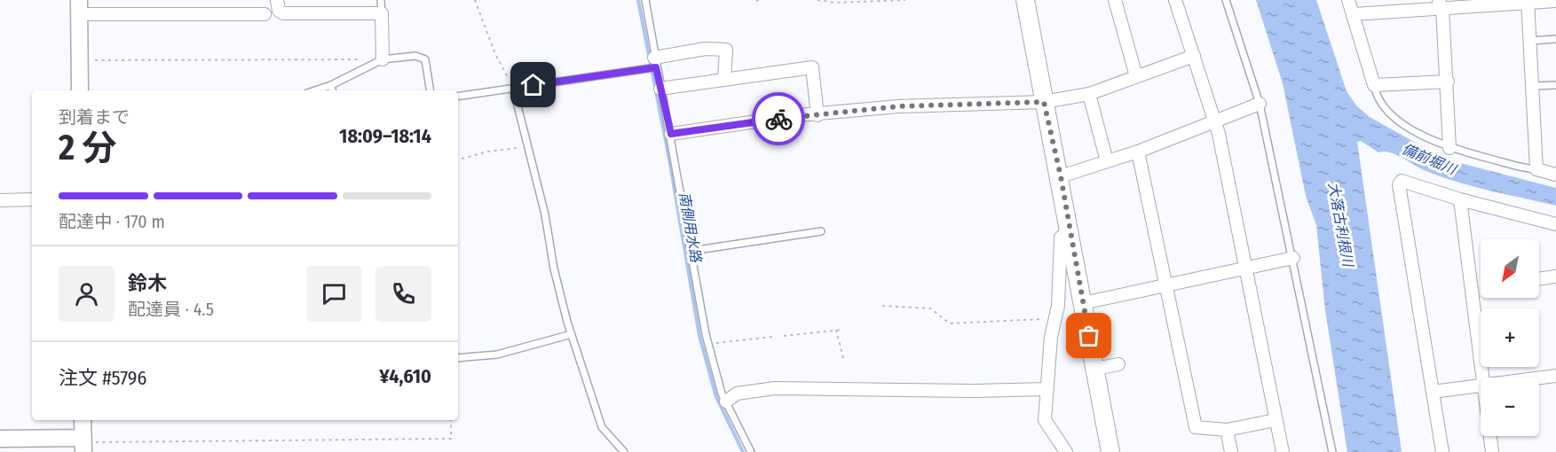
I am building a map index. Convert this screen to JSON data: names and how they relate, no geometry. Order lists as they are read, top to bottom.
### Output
{
  "water": ["備前堀川", "大落古利根川", "南側用水路"],
  "north": "bottom left",
  "page": {
    "heading": ["2 分", "到着まで", "18:09–18:14"],
    "panel": [
      "鈴木",
      "配達員 · 4.5",
      "注文 #5796",
      "¥4,610"
    ],
    "bar": "配達中 · 170 m",
    "map_buttons": ["+", "−"]
  }
}
